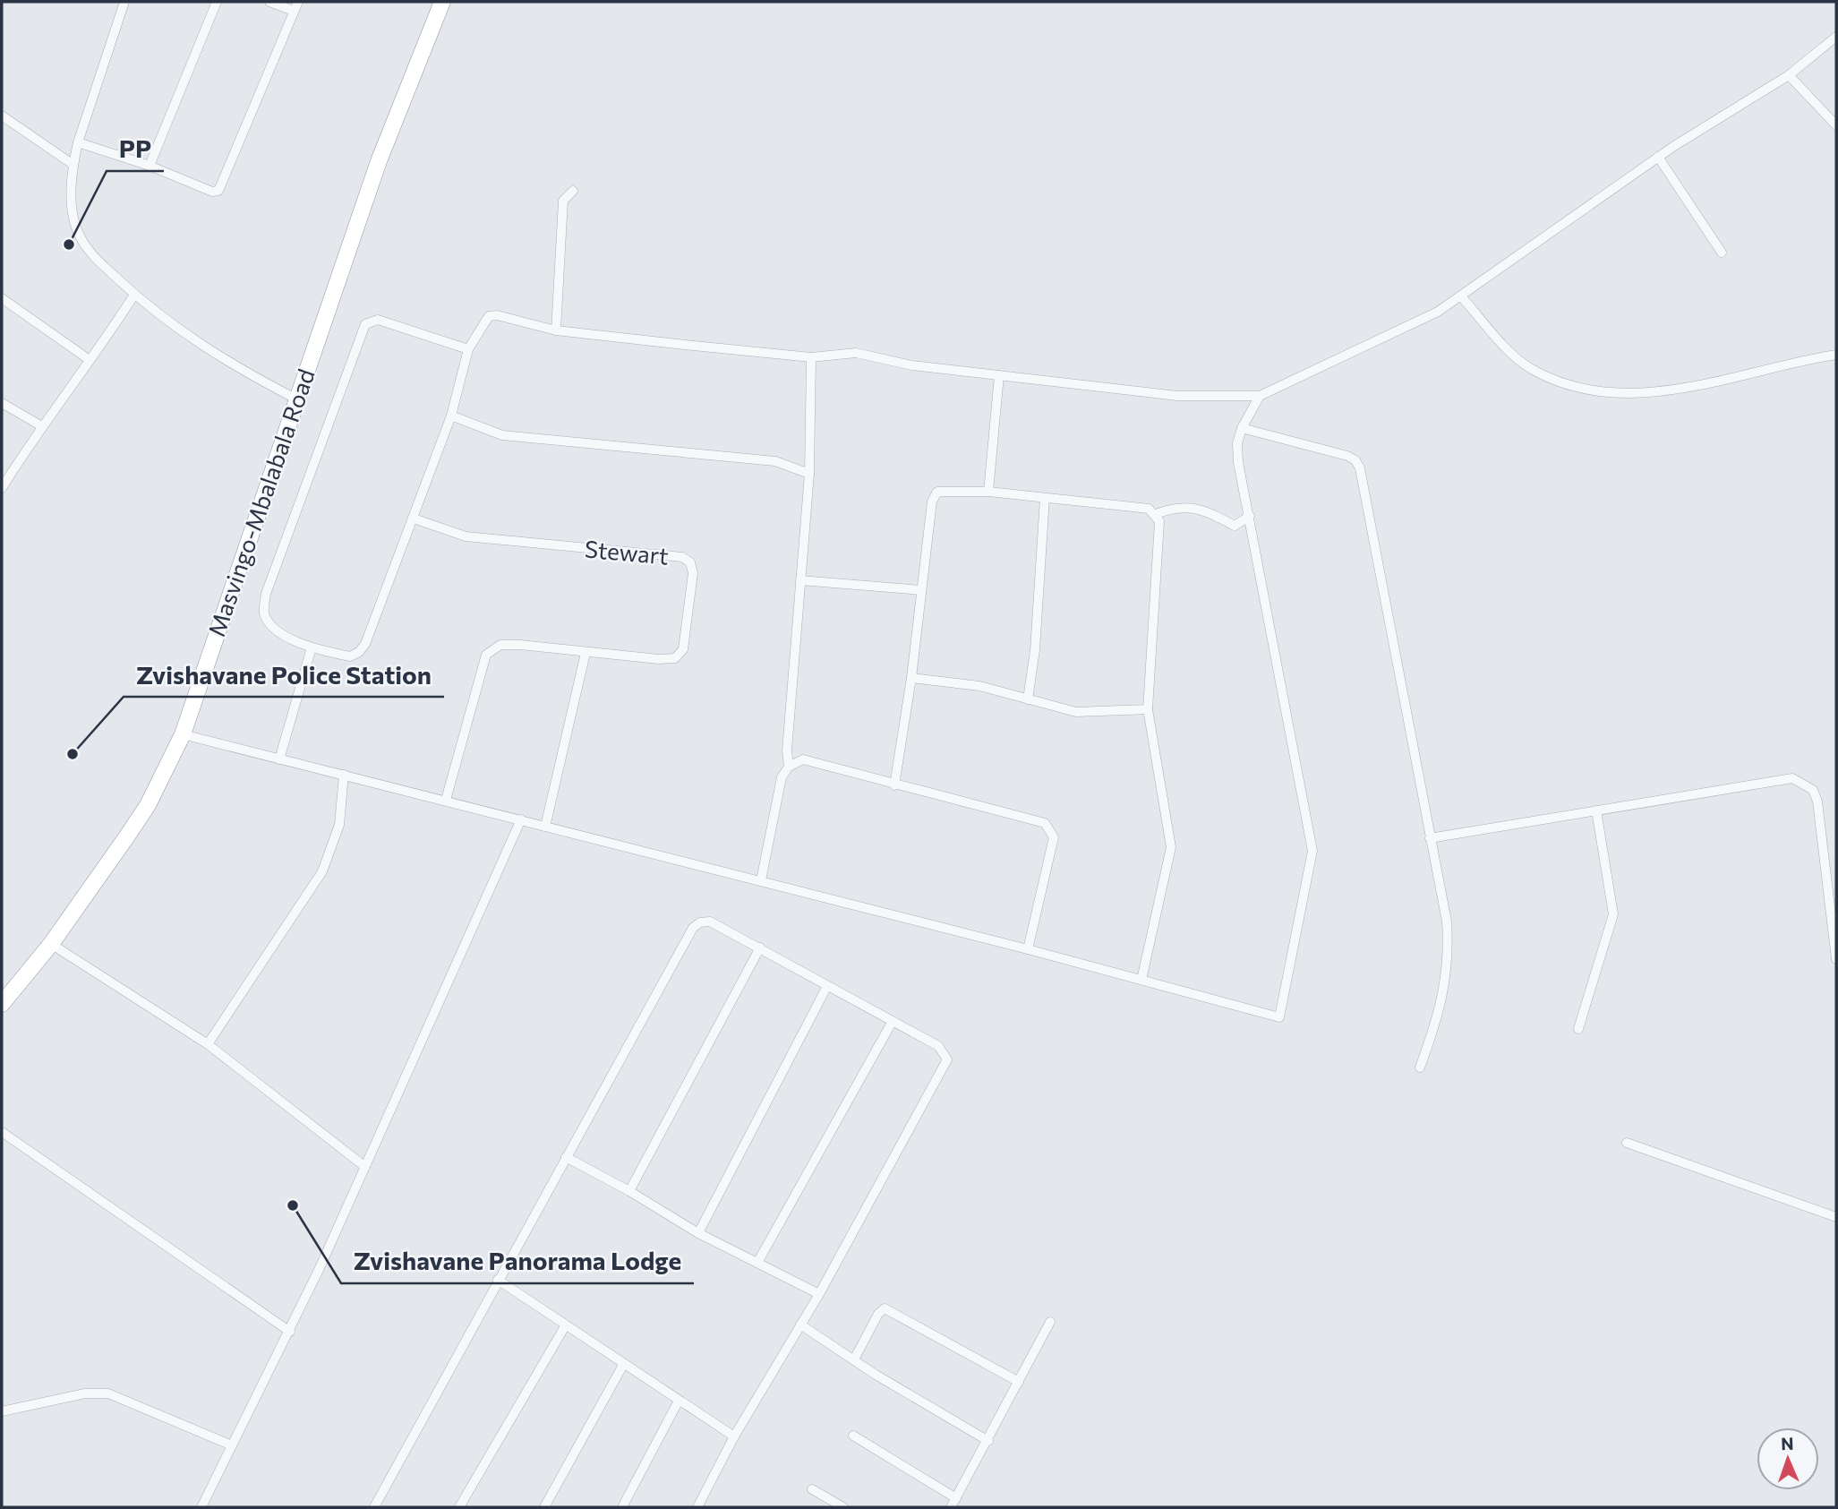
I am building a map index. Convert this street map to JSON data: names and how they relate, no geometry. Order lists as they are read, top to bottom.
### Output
{
  "streets": {
    "highway": ["Masvingo-Mbalabala Road"],
    "street": ["Stewart"]
  },
  "places": ["PP", "Zvishavane Police Station", "Zvishavane Panorama Lodge"],
  "north": "top"
}
